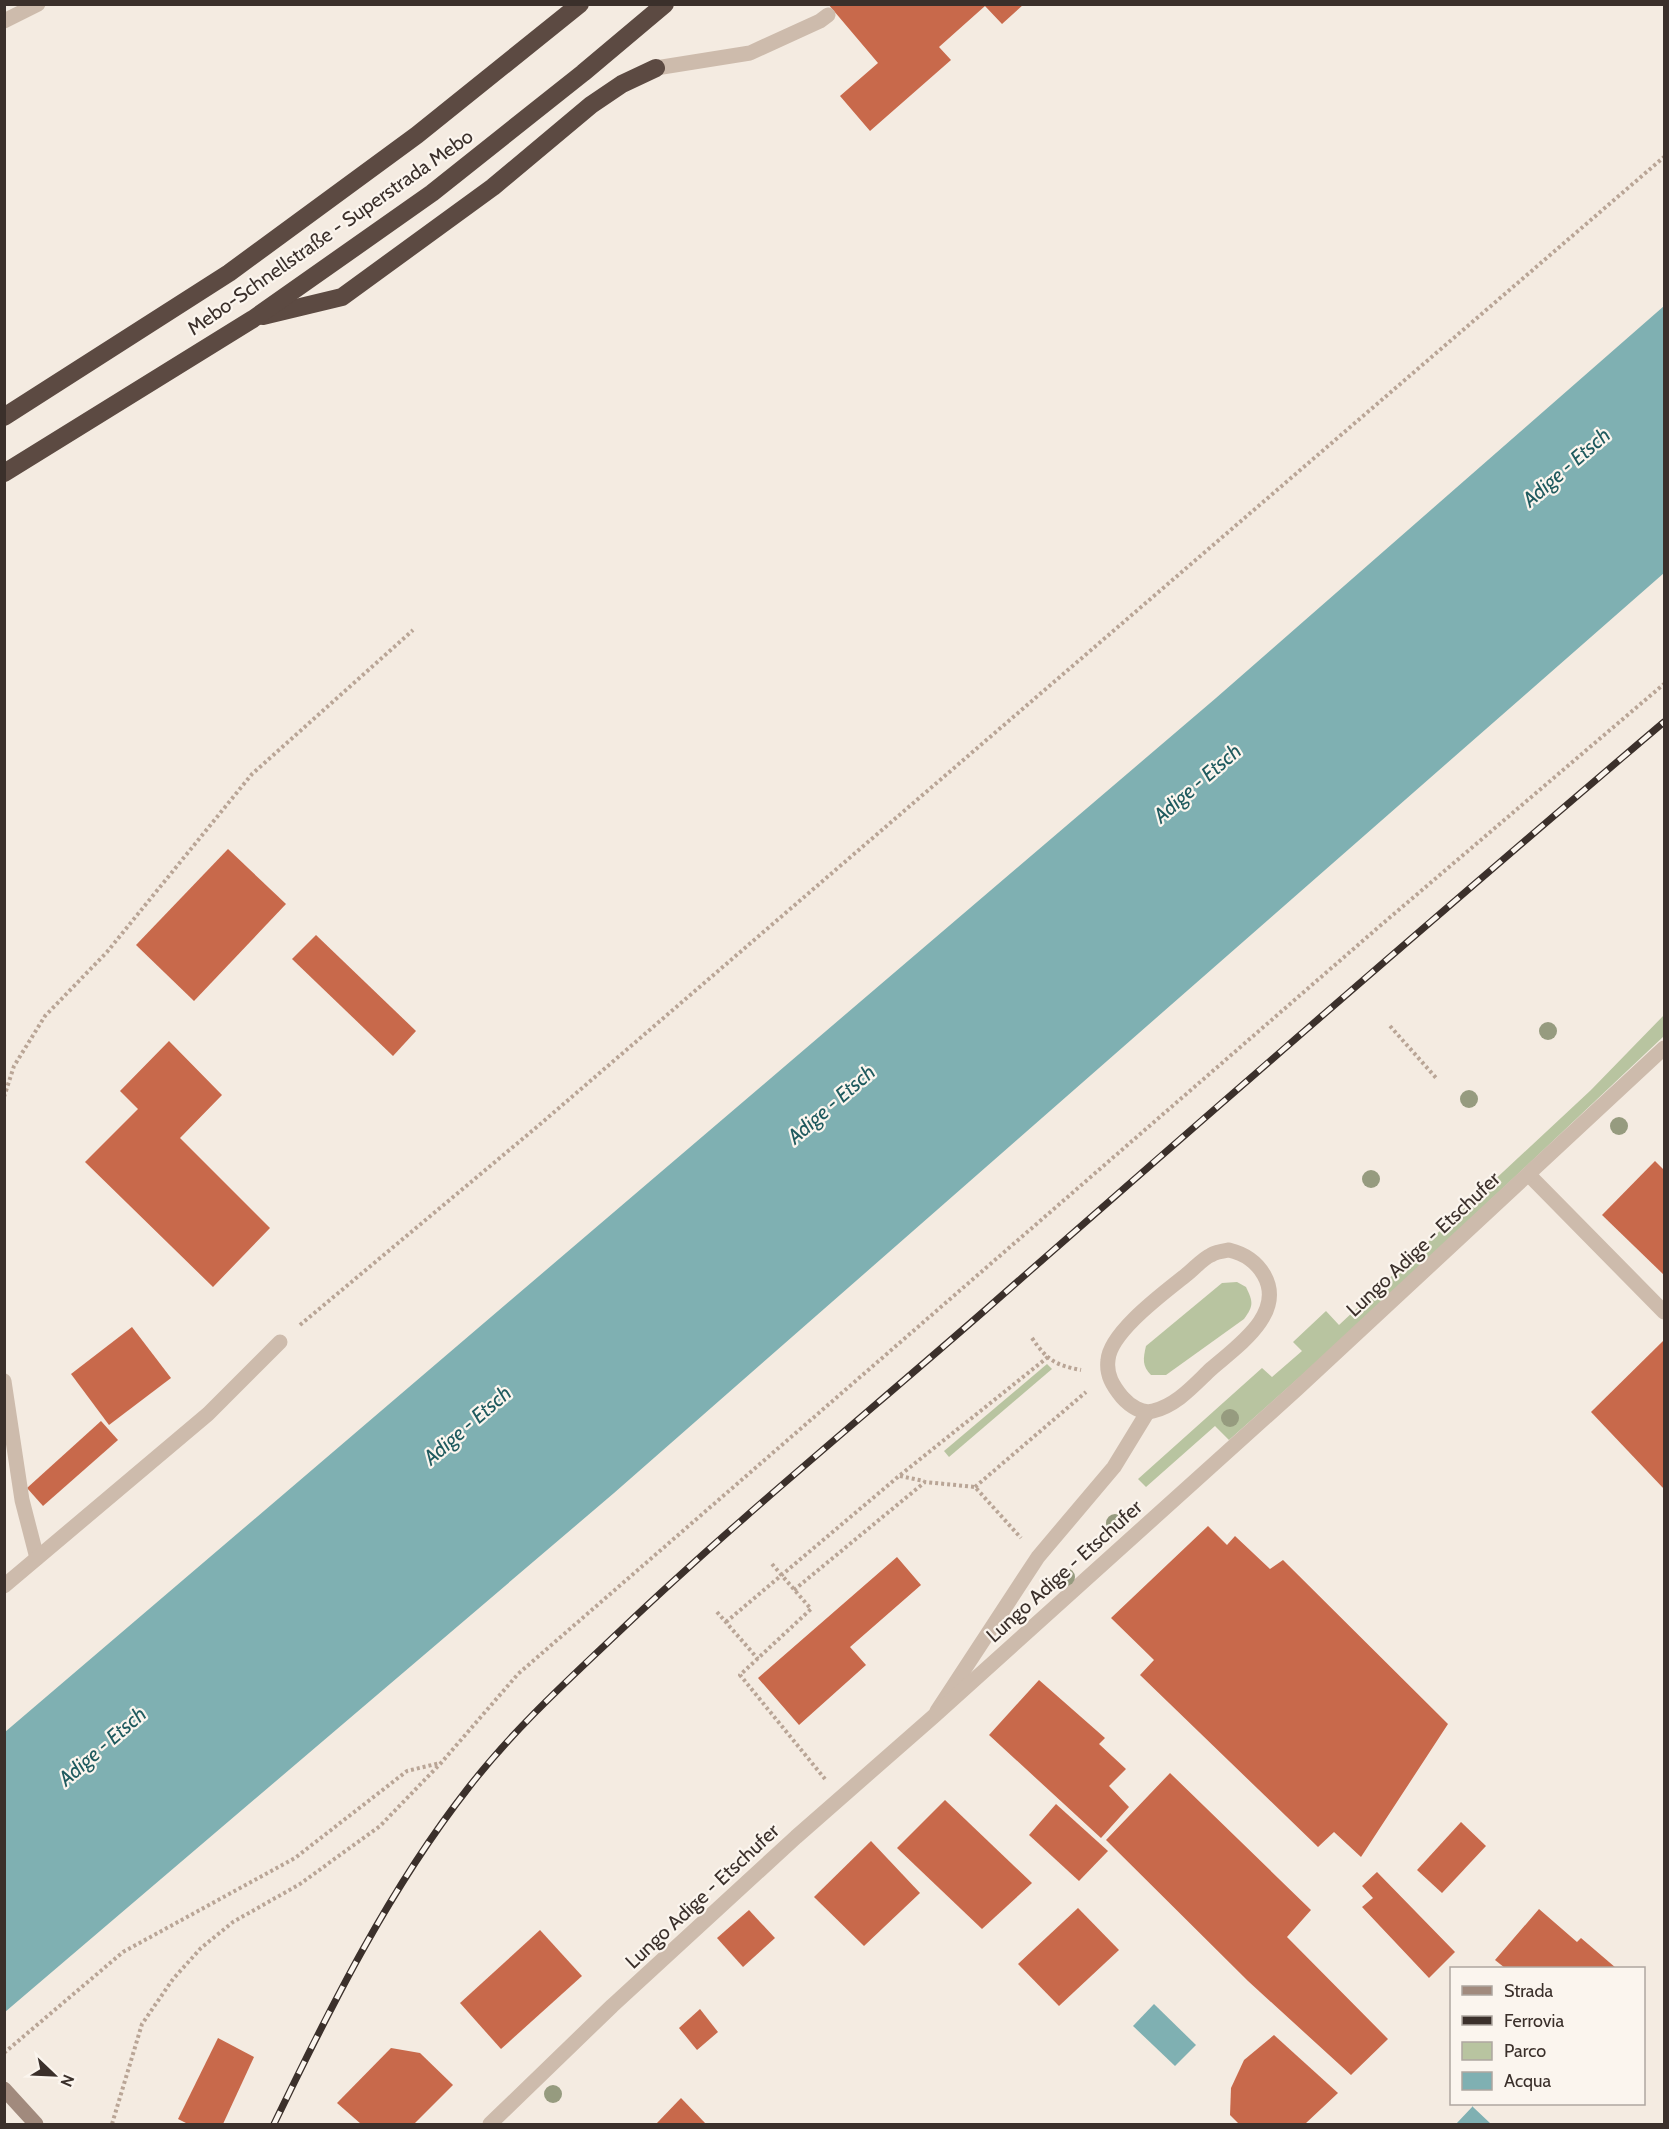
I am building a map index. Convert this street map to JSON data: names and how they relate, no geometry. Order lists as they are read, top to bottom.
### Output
{
  "streets": {
    "highway": ["Mebo-Schnellstraße - Superstrada Mebo"],
    "street": ["Lungo Adige - Etschufer"]
  },
  "water": ["Adige - Etsch"],
  "legend": [
    "Strada",
    "Ferrovia",
    "Parco",
    "Acqua"
  ],
  "north": "bottom right"
}
